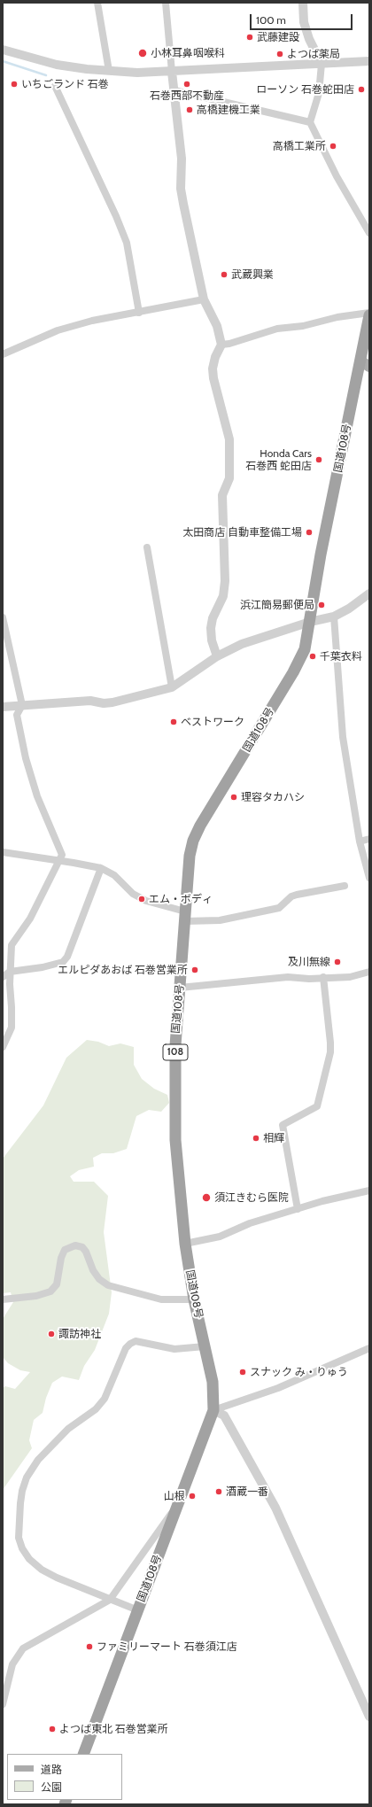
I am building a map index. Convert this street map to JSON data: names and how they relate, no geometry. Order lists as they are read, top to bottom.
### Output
{
  "streets": {
    "highway": ["国道108号", "108"]
  },
  "places": [
    "武藤建設",
    "小林耳鼻咽喉科",
    "よつば薬局",
    "いちごランド 石巻",
    "石巻西部不動産",
    "ローソン 石巻蛇田店",
    "高橋建機工業",
    "高橋工業所",
    "武蔵興業",
    "Honda Cars 石巻西 蛇田店",
    "太田商店 自動車整備工場",
    "浜江簡易郵便局",
    "千葉衣料",
    "ベストワーク",
    "理容タカハシ",
    "エム・ボディ",
    "及川無線",
    "エルピダあおば 石巻営業所",
    "相輝",
    "須江きむら医院",
    "諏訪神社",
    "スナック み・りゅう",
    "酒蔵一番",
    "山根",
    "ファミリーマート 石巻須江店",
    "よつば東北 石巻営業所"
  ],
  "legend": ["道路", "公園"],
  "scale_bar": "100 m"
}
